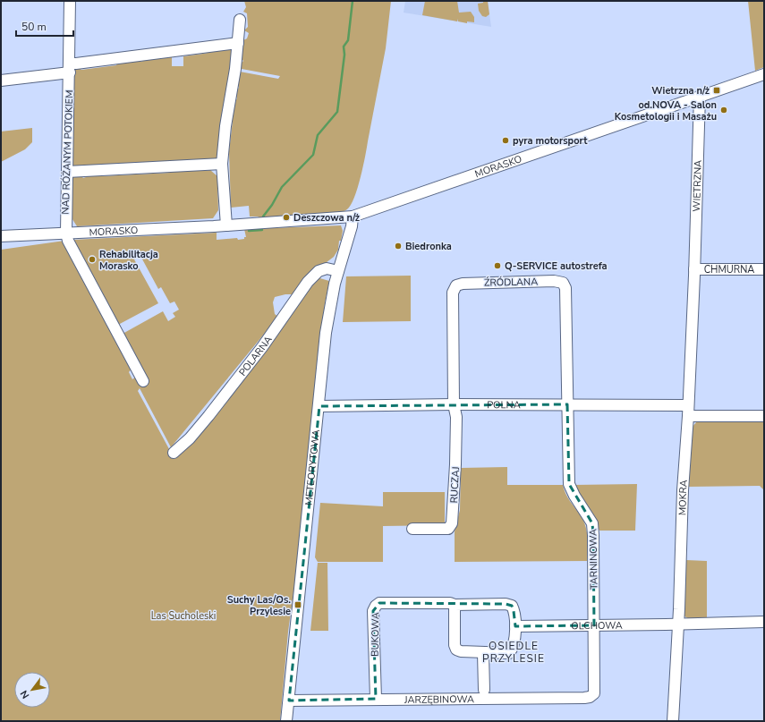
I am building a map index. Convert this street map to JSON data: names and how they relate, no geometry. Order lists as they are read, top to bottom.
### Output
{
  "streets": {
    "street": [
      "NAD RÓŻANYM POTOKIEM",
      "MORASKO",
      "WIETRZNA",
      "CHMURNA",
      "ŹRÓDLANA",
      "POLARNA",
      "POLNA",
      "METEORYTOWA",
      "RUCZAJ",
      "MOKRA",
      "TARNINOWA",
      "OLCHOWA",
      "BUKOWA",
      "JARZĘBINOWA"
    ]
  },
  "crossings": [
    ["NAD RÓŻANYM POTOKIEM", "MORASKO"],
    ["MORASKO", "WIETRZNA"],
    ["MORASKO", "METEORYTOWA"],
    ["WIETRZNA", "CHMURNA"],
    ["WIETRZNA", "MOKRA"],
    ["CHMURNA", "MOKRA"],
    ["ŹRÓDLANA", "POLNA"],
    ["ŹRÓDLANA", "RUCZAJ"],
    ["ŹRÓDLANA", "TARNINOWA"],
    ["POLARNA", "METEORYTOWA"],
    ["POLNA", "METEORYTOWA"],
    ["POLNA", "RUCZAJ"],
    ["POLNA", "MOKRA"],
    ["POLNA", "TARNINOWA"],
    ["METEORYTOWA", "JARZĘBINOWA"],
    ["MOKRA", "OLCHOWA"],
    ["TARNINOWA", "OLCHOWA"],
    ["TARNINOWA", "JARZĘBINOWA"],
    ["BUKOWA", "JARZĘBINOWA"]
  ],
  "districts": ["OSIEDLE PRZYLESIE"],
  "parks": ["Las Sucholeski"],
  "places": {
    "transit": ["Wietrzna n/ż", "Suchy Las/Os. Przylesie"],
    "other": [
      "od.NOVA - Salon Kosmetologii i Masażu",
      "pyra motorsport",
      "Deszczowa n/ż",
      "Biedronka",
      "Rehabilitacja Morasko",
      "Q-SERVICE autostrefa"
    ]
  },
  "scale_bar": "50 m",
  "north": "bottom left"
}
